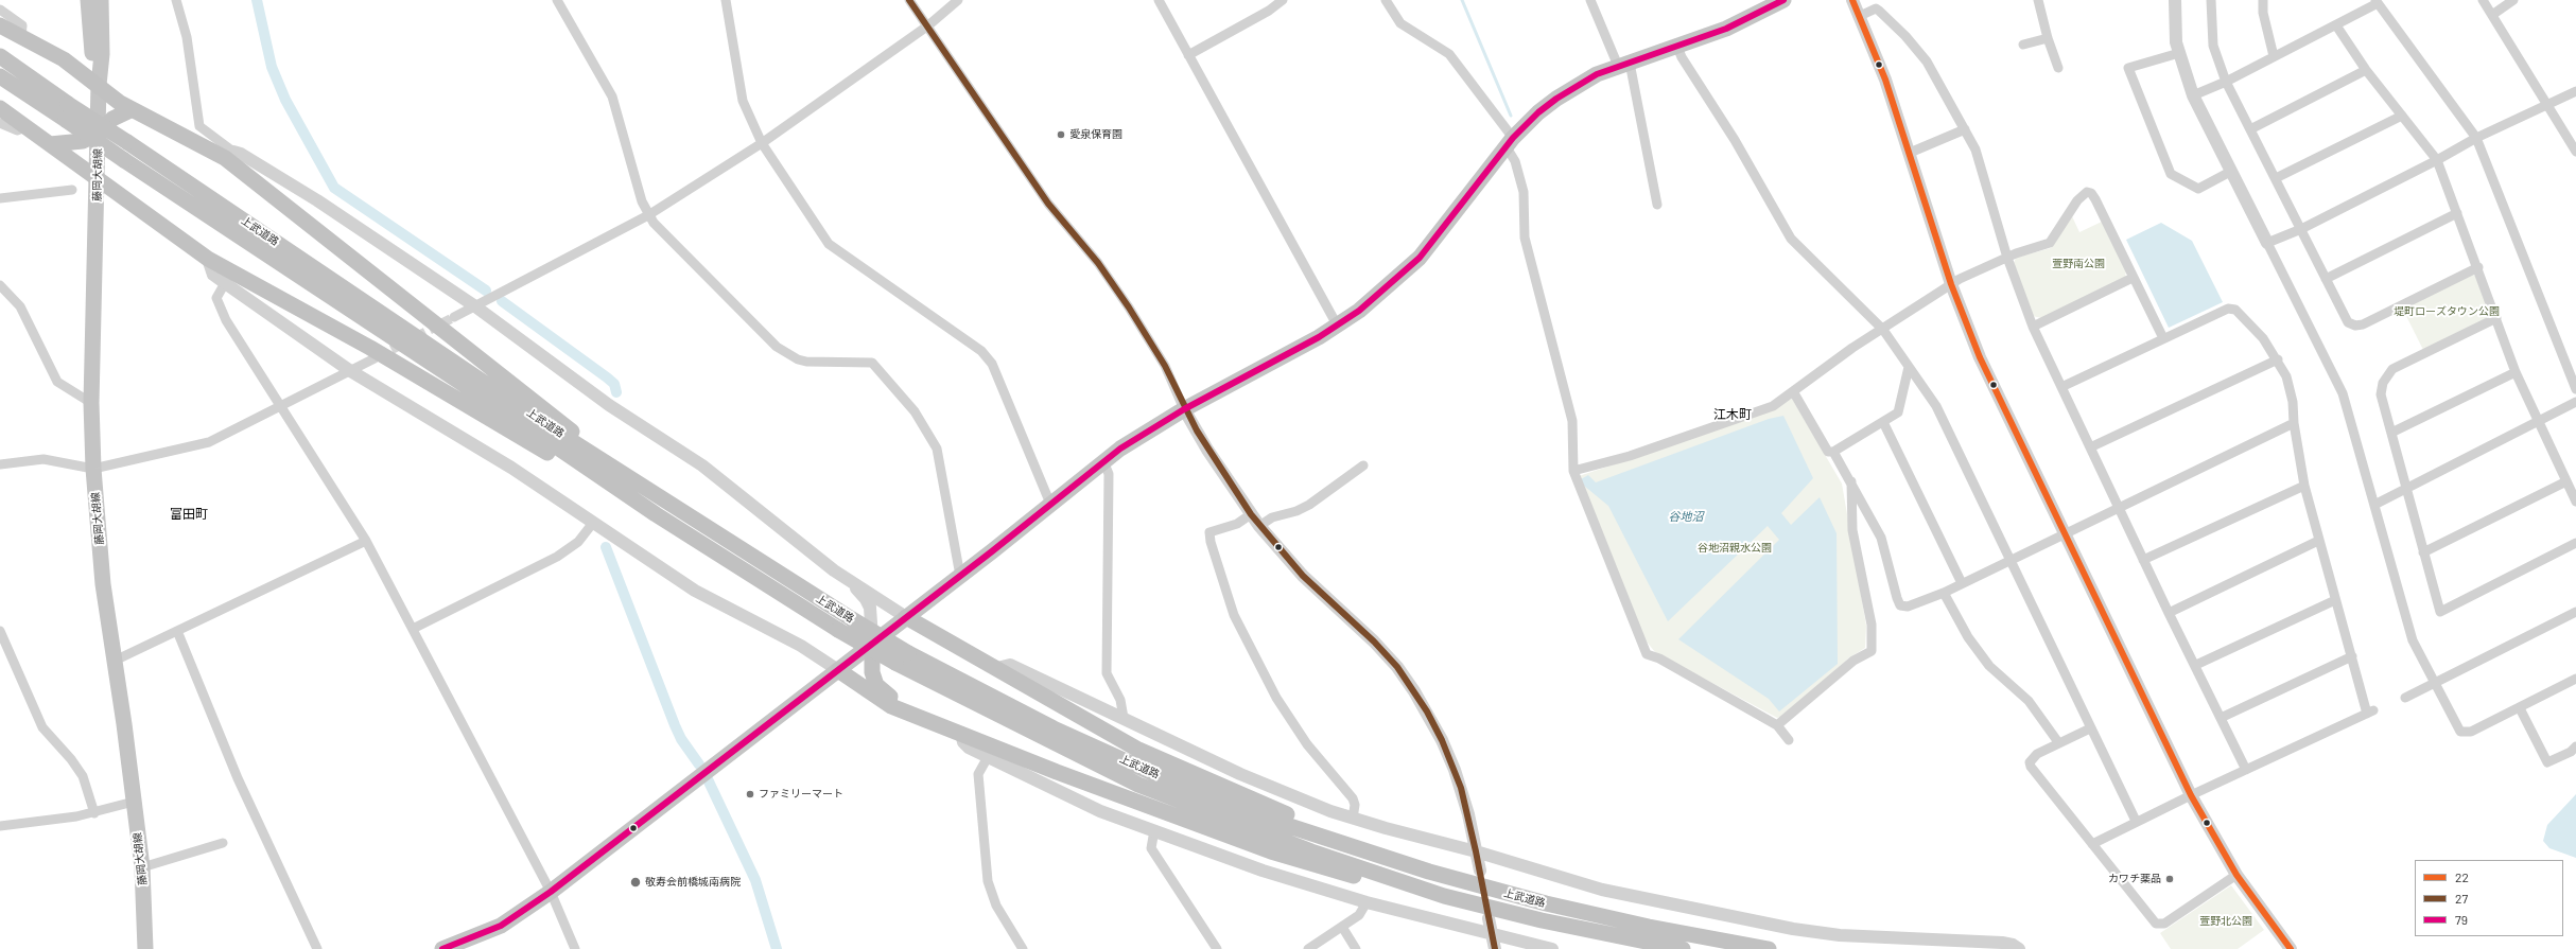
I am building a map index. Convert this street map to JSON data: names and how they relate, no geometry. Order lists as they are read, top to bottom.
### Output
{
  "streets": {
    "highway": ["上武道路"],
    "main road": ["藤岡大胡線"]
  },
  "districts": ["江木町", "富田町"],
  "water": ["谷地沼"],
  "parks": [
    "萱野南公園",
    "堤町ローズタウン公園",
    "谷地沼親水公園",
    "萱野北公園"
  ],
  "places": [
    "愛泉保育園",
    "ファミリーマート",
    "カワチ薬品",
    "敬寿会前橋城南病院"
  ],
  "lines": ["transit line 22", "transit line 27", "transit line 79"],
  "legend": ["22", "27", "79"]
}
